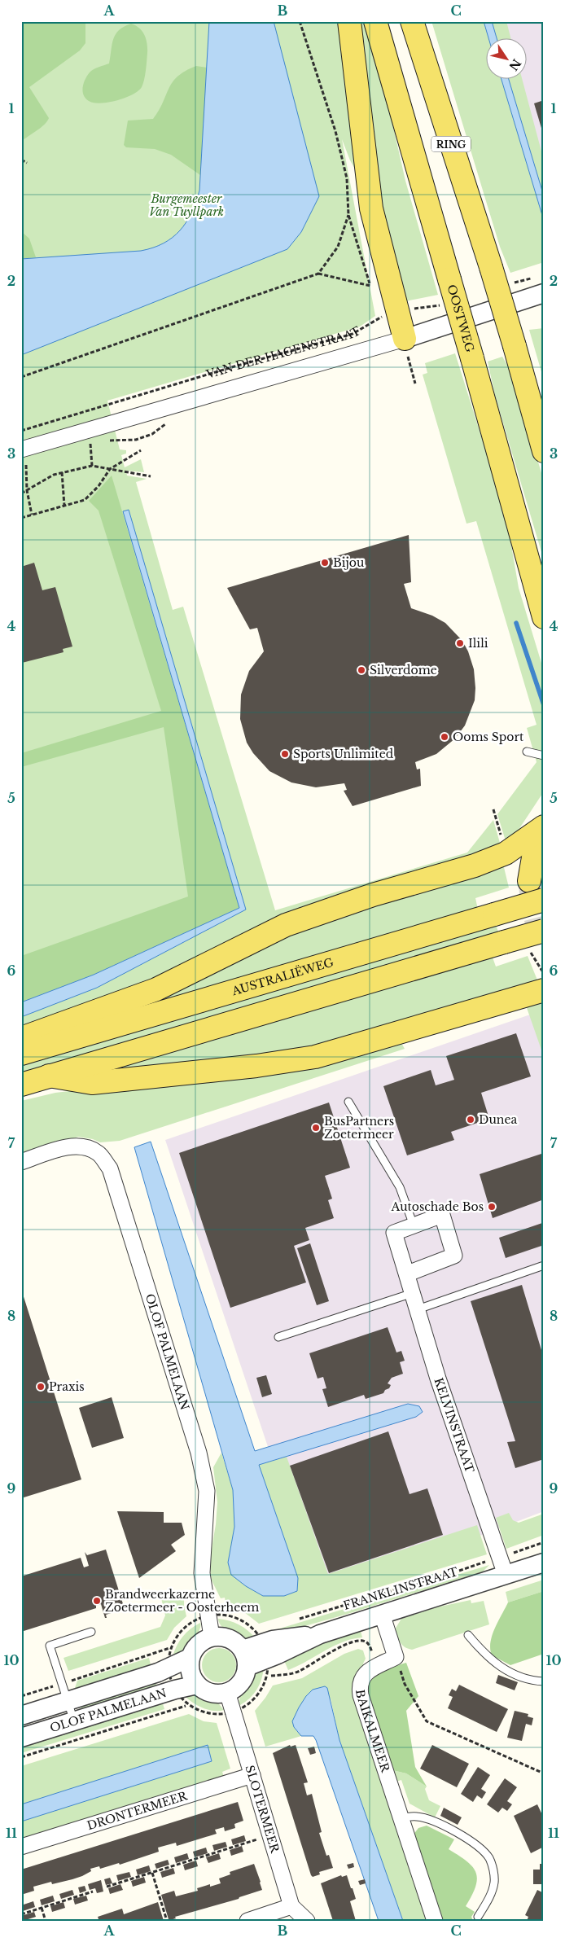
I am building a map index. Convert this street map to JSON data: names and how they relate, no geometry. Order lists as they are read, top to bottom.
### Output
{
  "streets": {
    "main road": ["RING", "OOSTWEG", "AUSTRALIËWEG"],
    "street": [
      "VAN DER HAGENSTRAAT",
      "OLOF PALMELAAN",
      "KELVINSTRAAT",
      "FRANKLINSTRAAT",
      "BAIKALMEER",
      "SLOTERMEER",
      "DRONTERMEER"
    ]
  },
  "crossings": [
    ["OLOF PALMELAAN", "FRANKLINSTRAAT"],
    ["OLOF PALMELAAN", "SLOTERMEER"],
    ["KELVINSTRAAT", "FRANKLINSTRAAT"],
    ["FRANKLINSTRAAT", "SLOTERMEER"],
    ["SLOTERMEER", "DRONTERMEER"]
  ],
  "parks": ["Burgemeester Van Tuyllpark"],
  "places": [
    "Bijou",
    "Ilili",
    "Silverdome",
    "Ooms Sport",
    "Sports Unlimited",
    "Dunea",
    "BusPartners Zoetermeer",
    "Autoschade Bos",
    "Praxis",
    "Brandweerkazerne Zoetermeer - Oosterheem"
  ],
  "north": "bottom right",
  "grid": {
    "columns": ["A", "B", "C"],
    "rows": [
      "1",
      "2",
      "3",
      "4",
      "5",
      "6",
      "7",
      "8",
      "9",
      "10",
      "11"
    ]
  }
}
